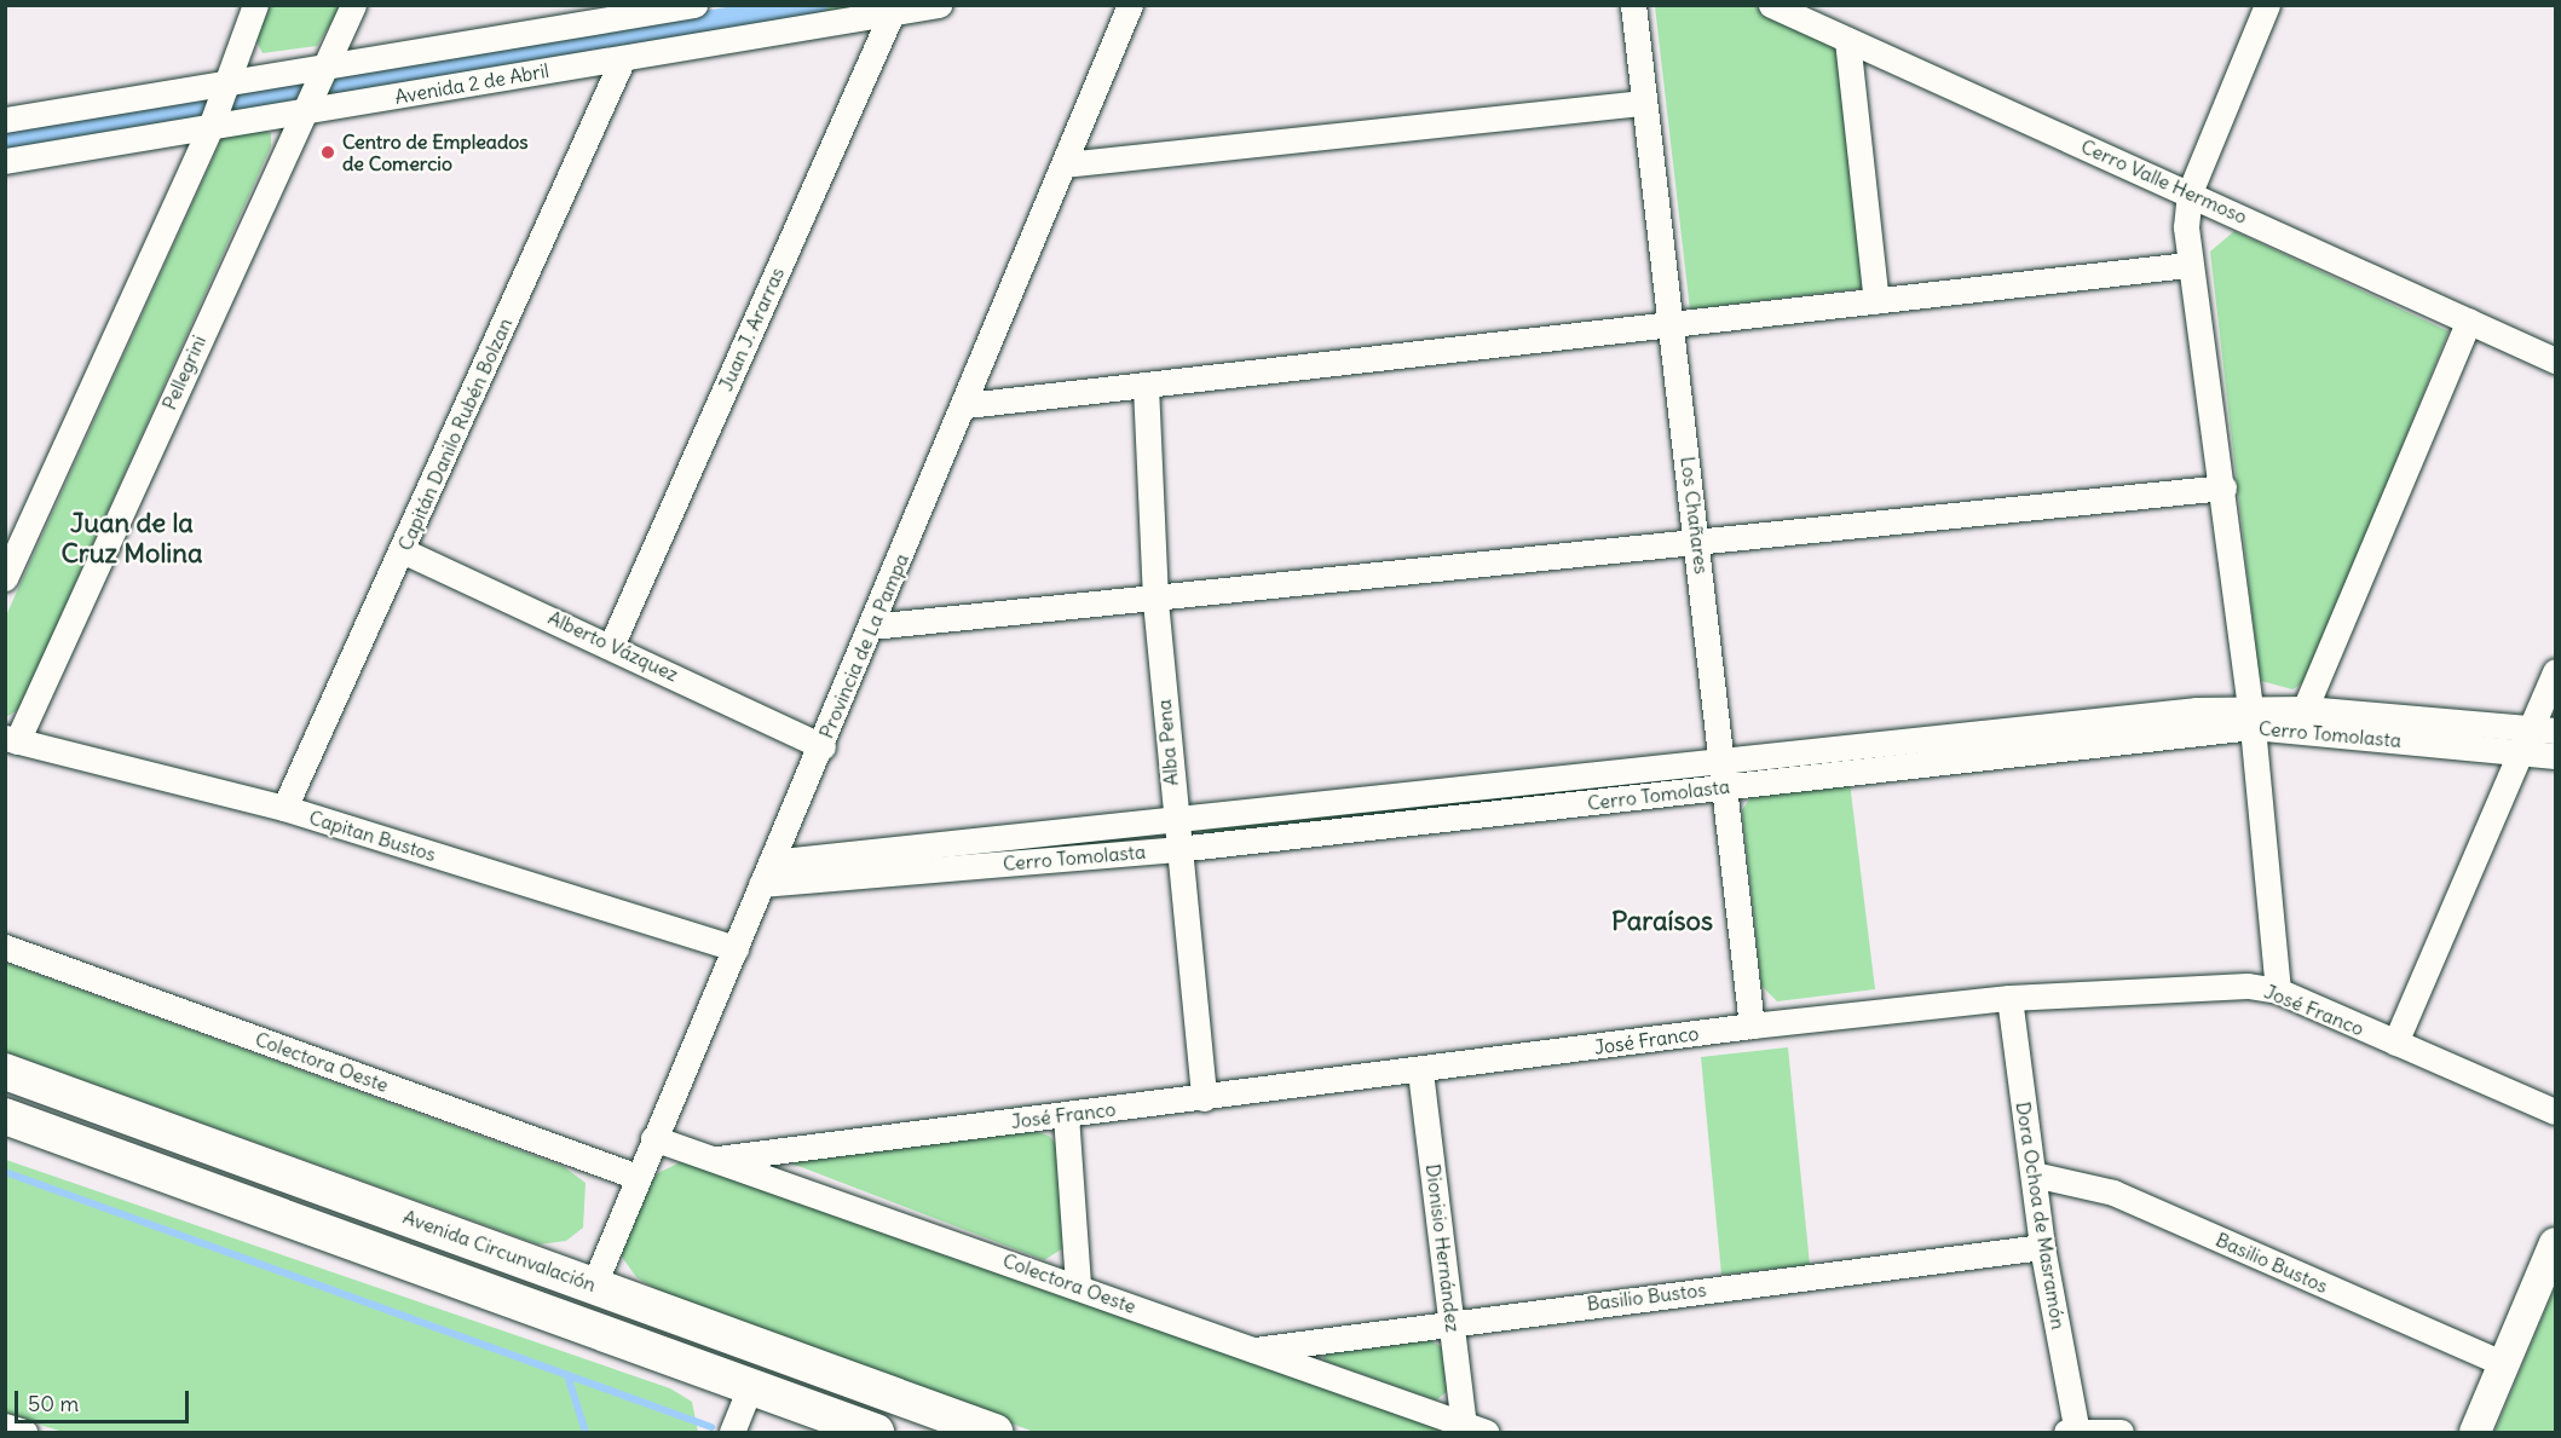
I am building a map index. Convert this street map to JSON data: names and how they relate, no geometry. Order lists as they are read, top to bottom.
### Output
{
  "streets": {
    "highway": ["Avenida Circunvalación"],
    "street": [
      "Avenida 2 de Abril",
      "Cerro Valle Hermoso",
      "Juan J. Ararras",
      "Pellegrini",
      "Capitán Danilo Rubén Bolzan",
      "Los Chañares",
      "Alberto Vázquez",
      "Provincia de La Pampa",
      "Cerro Tomolasta",
      "Alba Pena",
      "Capitan Bustos",
      "José Franco",
      "Colectora Oeste",
      "Dora Ochoa de Masramón",
      "Dionisio Hernández",
      "Basilio Bustos"
    ]
  },
  "crossings": [
    ["Avenida 2 de Abril", "Juan J. Ararras"],
    ["Avenida 2 de Abril", "Pellegrini"],
    ["Avenida 2 de Abril", "Capitán Danilo Rubén Bolzan"],
    ["Juan J. Ararras", "Alberto Vázquez"],
    ["Pellegrini", "Capitan Bustos"],
    ["Capitán Danilo Rubén Bolzan", "Alberto Vázquez"],
    ["Capitán Danilo Rubén Bolzan", "Capitan Bustos"],
    ["Los Chañares", "Cerro Tomolasta"],
    ["Los Chañares", "José Franco"],
    ["Alberto Vázquez", "Provincia de La Pampa"],
    ["Provincia de La Pampa", "Cerro Tomolasta"],
    ["Provincia de La Pampa", "Capitan Bustos"],
    ["Provincia de La Pampa", "Colectora Oeste"],
    ["Provincia de La Pampa", "Avenida Circunvalación"],
    ["Cerro Tomolasta", "Alba Pena"],
    ["Alba Pena", "José Franco"],
    ["José Franco", "Colectora Oeste"],
    ["José Franco", "Dora Ochoa de Masramón"],
    ["José Franco", "Dionisio Hernández"],
    ["Colectora Oeste", "Dionisio Hernández"],
    ["Colectora Oeste", "Basilio Bustos"],
    ["Dora Ochoa de Masramón", "Basilio Bustos"],
    ["Dionisio Hernández", "Basilio Bustos"]
  ],
  "districts": ["Juan de la Cruz Molina", "Paraísos"],
  "places": ["Centro de Empleados de Comercio"],
  "scale_bar": "50 m"
}
